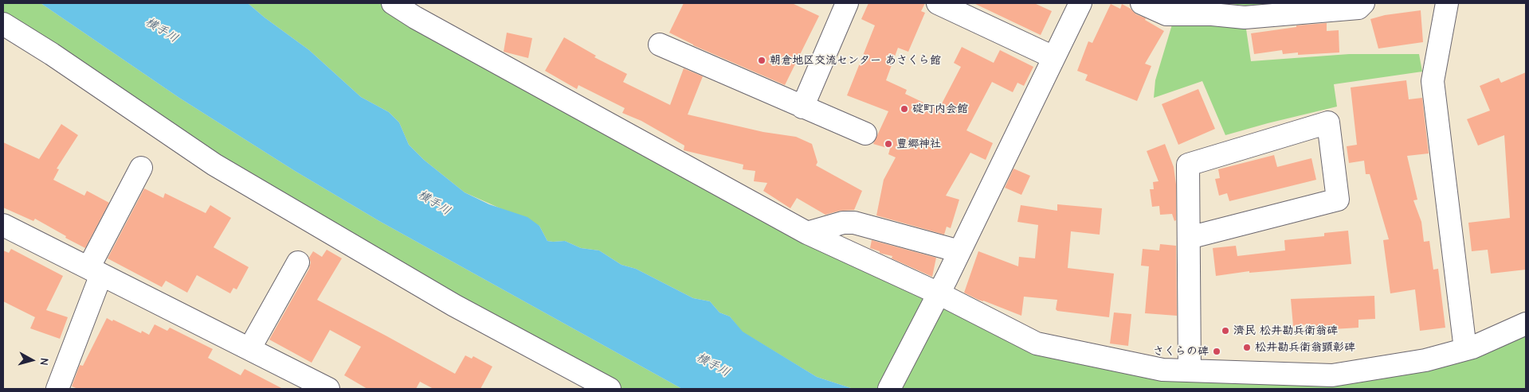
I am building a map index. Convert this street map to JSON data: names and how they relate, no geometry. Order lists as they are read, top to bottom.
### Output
{
  "water": ["横手川"],
  "places": [
    "朝倉地区交流センター あさくら館",
    "碇町内会館",
    "豊郷神社",
    "濟民 松井勘兵衛翁碑",
    "松井勘兵衛翁顕彰碑",
    "さくらの碑"
  ],
  "north": "right"
}
